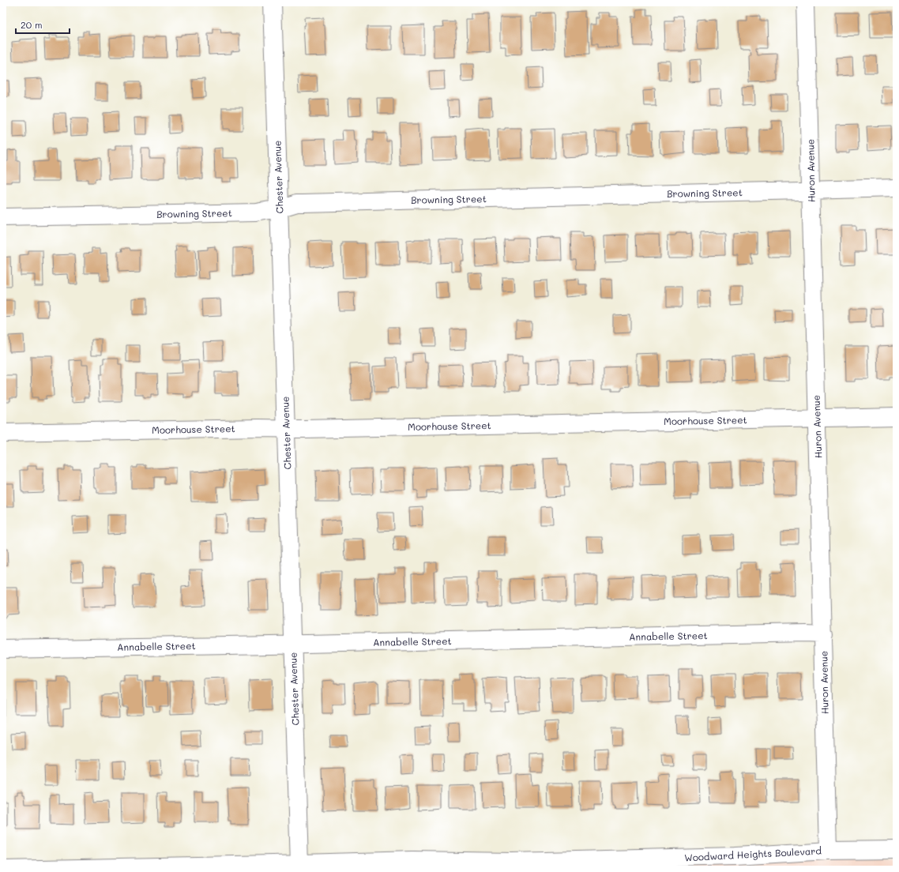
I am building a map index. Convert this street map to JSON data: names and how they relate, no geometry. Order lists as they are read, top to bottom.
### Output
{
  "streets": {
    "street": [
      "Huron Avenue",
      "Chester Avenue",
      "Browning Street",
      "Moorhouse Street",
      "Annabelle Street",
      "Woodward Heights Boulevard"
    ]
  },
  "crossings": [
    ["Huron Avenue", "Browning Street"],
    ["Huron Avenue", "Moorhouse Street"],
    ["Huron Avenue", "Annabelle Street"],
    ["Huron Avenue", "Woodward Heights Boulevard"],
    ["Chester Avenue", "Browning Street"],
    ["Chester Avenue", "Moorhouse Street"],
    ["Chester Avenue", "Annabelle Street"],
    ["Chester Avenue", "Woodward Heights Boulevard"]
  ],
  "scale_bar": "20 m"
}
